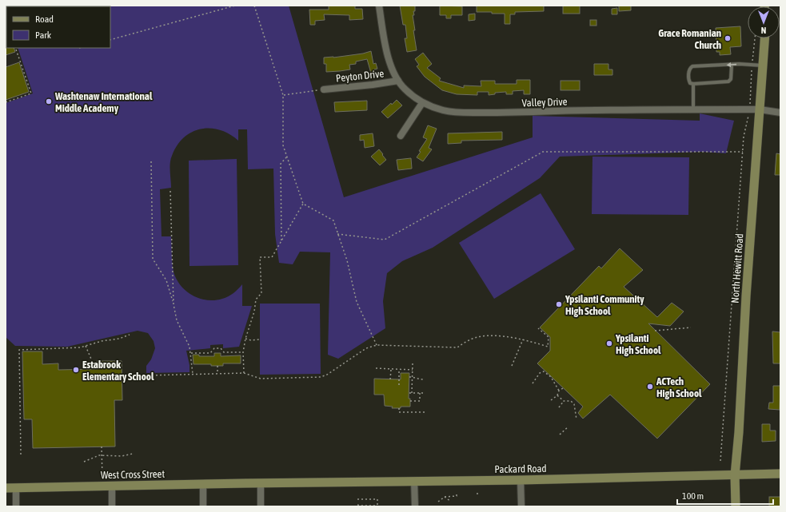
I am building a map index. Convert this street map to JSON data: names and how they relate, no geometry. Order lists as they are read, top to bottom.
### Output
{
  "streets": {
    "main road": ["North Hewitt Road", "Packard Road", "West Cross Street"],
    "street": ["Peyton Drive", "Valley Drive"]
  },
  "crossings": [
    ["Peyton Drive", "Valley Drive"],
    ["Valley Drive", "North Hewitt Road"],
    ["North Hewitt Road", "Packard Road"],
    ["Packard Road", "West Cross Street"]
  ],
  "places": [
    "Grace Romanian Church",
    "Washtenaw International Middle Academy",
    "Ypsilanti Community High School",
    "Ypsilanti High School",
    "Estabrook Elementary School",
    "ACTech High School"
  ],
  "legend": ["Road", "Park"],
  "scale_bar": "100 m",
  "north": "bottom"
}
